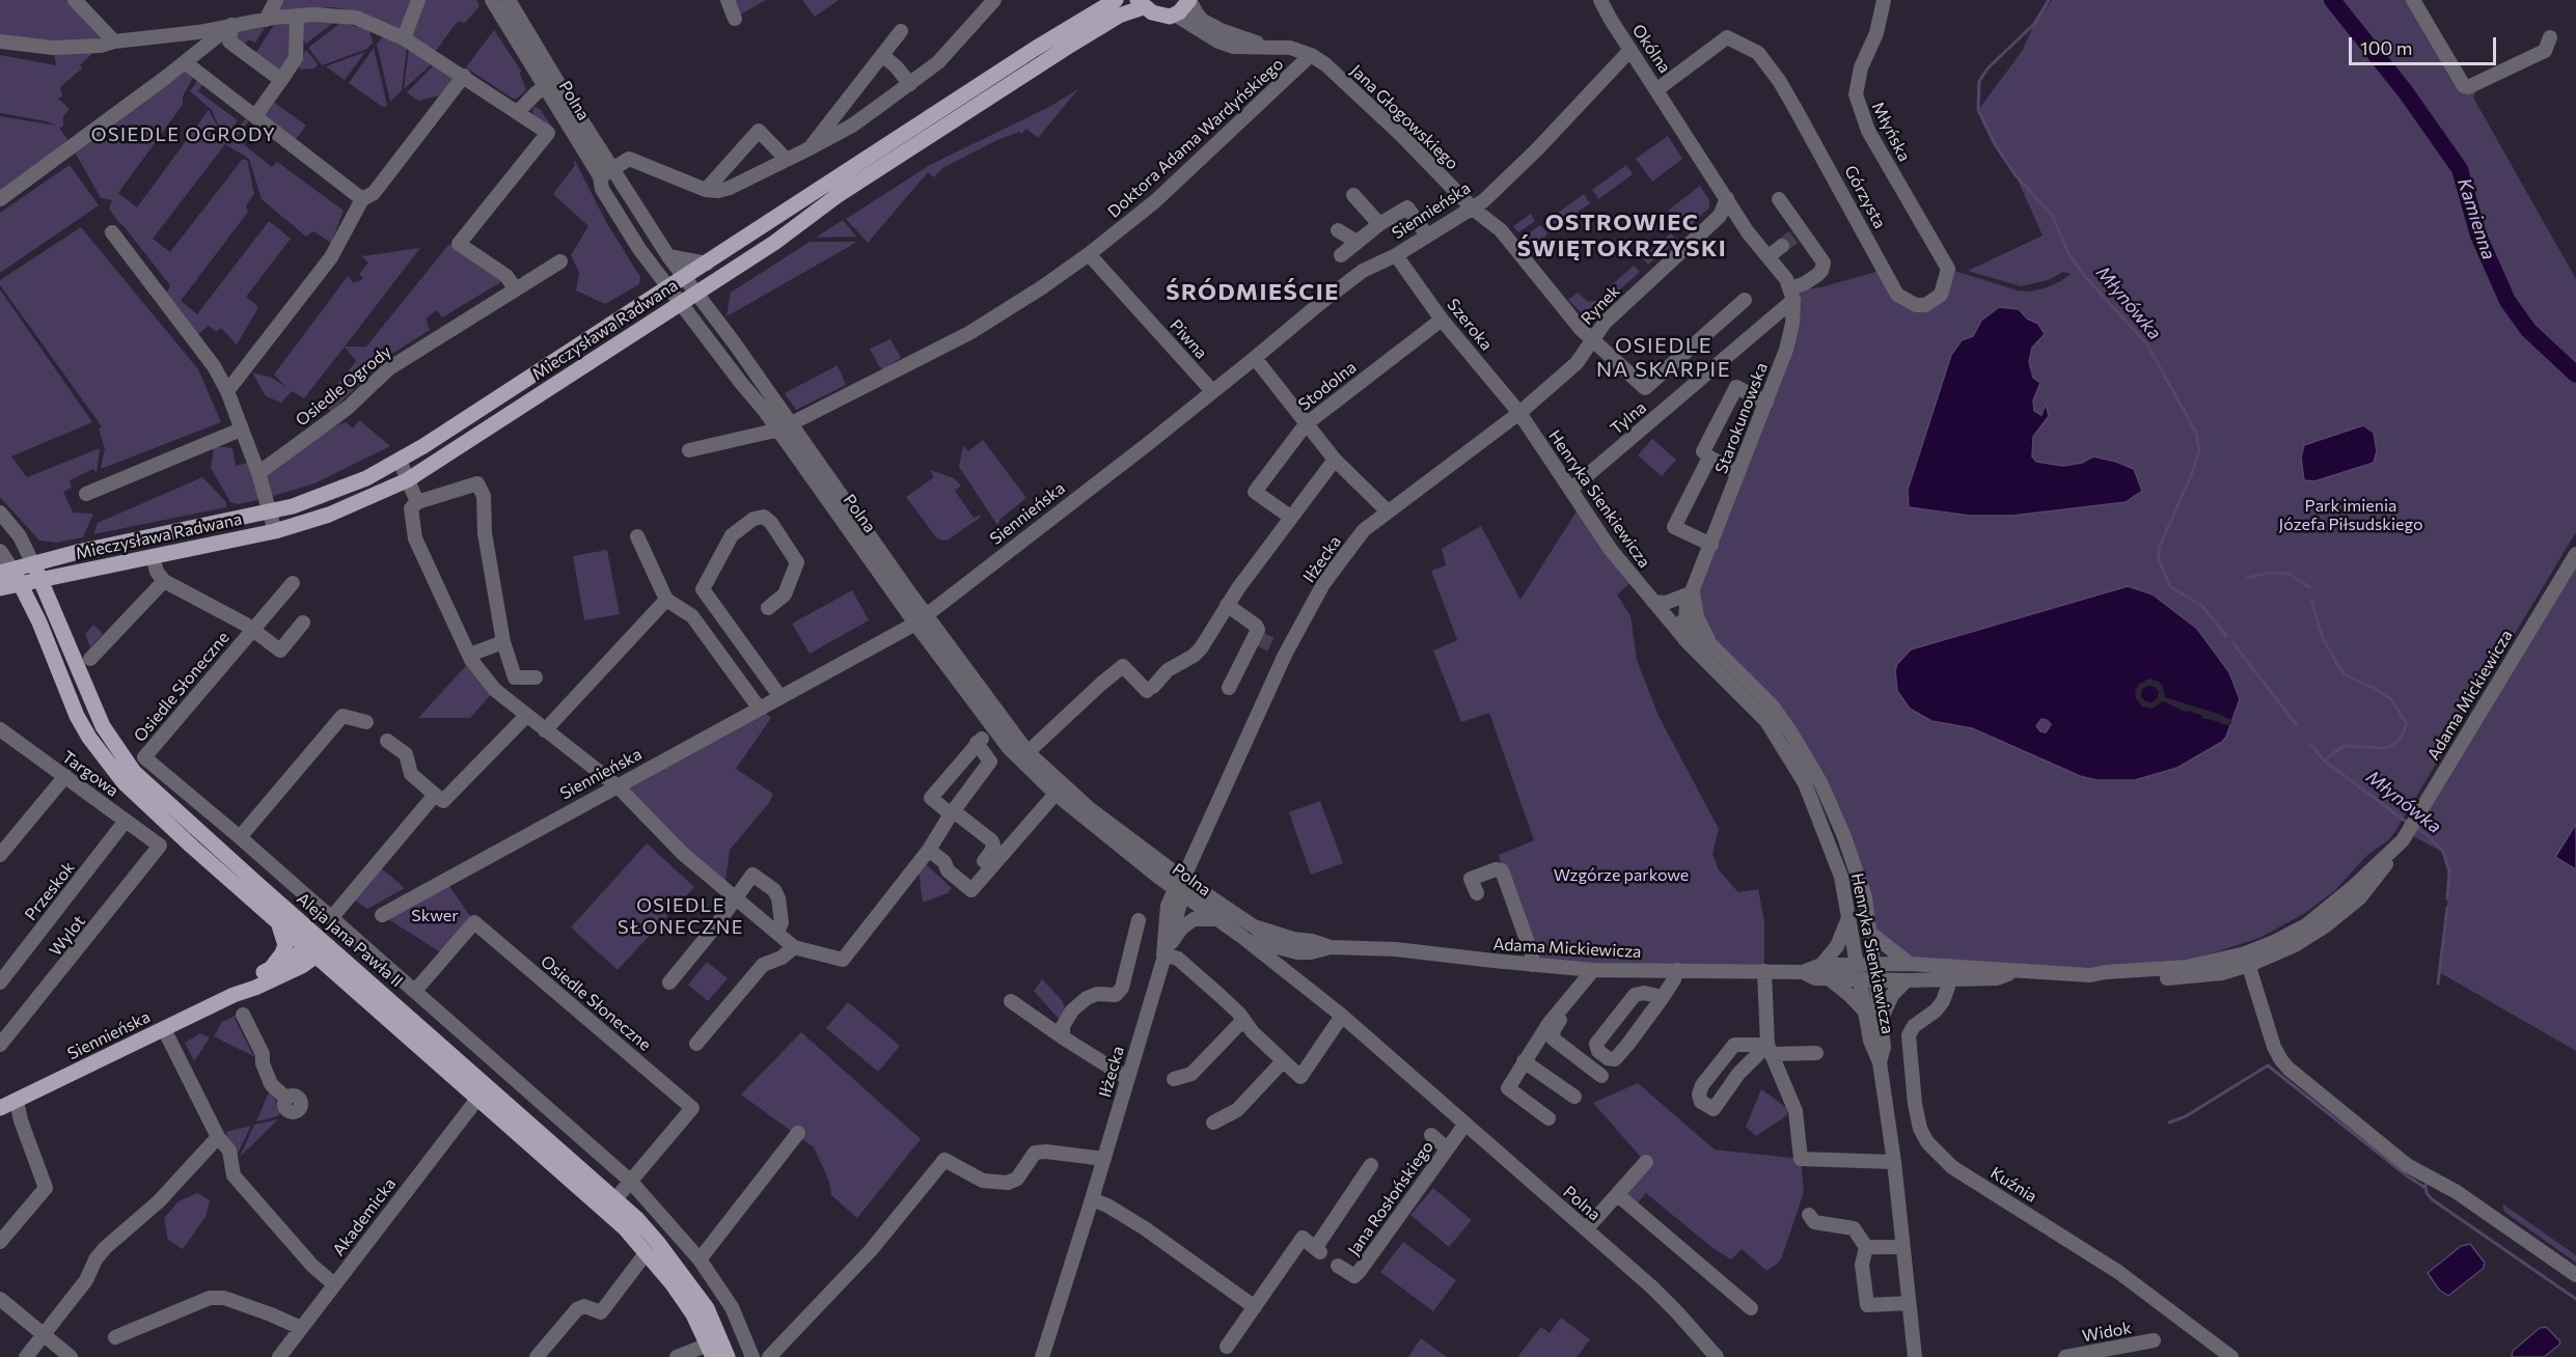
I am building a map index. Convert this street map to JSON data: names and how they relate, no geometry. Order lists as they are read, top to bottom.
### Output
{
  "streets": {
    "main road": ["Siennieńska", "Mieczysława Radwana", "Aleja Jana Pawła II"],
    "street": [
      "Okólna",
      "Polna",
      "Jana Głogowskiego",
      "Młyńska",
      "Doktora Adama Wardyńskiego",
      "Górzysta",
      "Rynek",
      "Szeroka",
      "Piwna",
      "Osiedle Ogrody",
      "Stodolna",
      "Tylna",
      "Starokunowska",
      "Henryka Sienkiewicza",
      "Iłżecka",
      "Osiedle Słoneczne",
      "Adama Mickiewicza",
      "Targowa",
      "Przeskok",
      "Wylot",
      "Kuźnia",
      "Jana Rosłońskiego",
      "Akademicka",
      "Widok"
    ]
  },
  "crossings": [
    ["Okólna", "Górzysta"],
    ["Okólna", "Siennieńska"],
    ["Okólna", "Rynek"],
    ["Polna", "Doktora Adama Wardyńskiego"],
    ["Polna", "Siennieńska"],
    ["Polna", "Mieczysława Radwana"],
    ["Polna", "Iłżecka"],
    ["Polna", "Adama Mickiewicza"],
    ["Polna", "Jana Rosłońskiego"],
    ["Jana Głogowskiego", "Doktora Adama Wardyńskiego"],
    ["Jana Głogowskiego", "Siennieńska"],
    ["Jana Głogowskiego", "Rynek"],
    ["Młyńska", "Górzysta"],
    ["Doktora Adama Wardyńskiego", "Piwna"],
    ["Siennieńska", "Szeroka"],
    ["Siennieńska", "Piwna"],
    ["Siennieńska", "Aleja Jana Pawła II"],
    ["Rynek", "Iłżecka"],
    ["Szeroka", "Stodolna"],
    ["Szeroka", "Henryka Sienkiewicza"],
    ["Szeroka", "Iłżecka"],
    ["Mieczysława Radwana", "Aleja Jana Pawła II"],
    ["Tylna", "Starokunowska"],
    ["Tylna", "Henryka Sienkiewicza"],
    ["Henryka Sienkiewicza", "Iłżecka"],
    ["Henryka Sienkiewicza", "Adama Mickiewicza"],
    ["Iłżecka", "Adama Mickiewicza"],
    ["Osiedle Słoneczne", "Aleja Jana Pawła II"],
    ["Adama Mickiewicza", "Kuźnia"],
    ["Targowa", "Przeskok"],
    ["Targowa", "Wylot"],
    ["Aleja Jana Pawła II", "Akademicka"]
  ],
  "districts": [
    "OSIEDLE OGRODY",
    "OSTROWIEC ŚWIĘTOKRZYSKI",
    "ŚRÓDMIEŚCIE",
    "OSIEDLE NA SKARPIE",
    "OSIEDLE SŁONECZNE"
  ],
  "water": ["Kamienna", "Młynówka"],
  "parks": ["Park imienia Józefa Piłsudskiego", "Wzgórze parkowe", "Skwer"],
  "scale_bar": "100 m"
}
